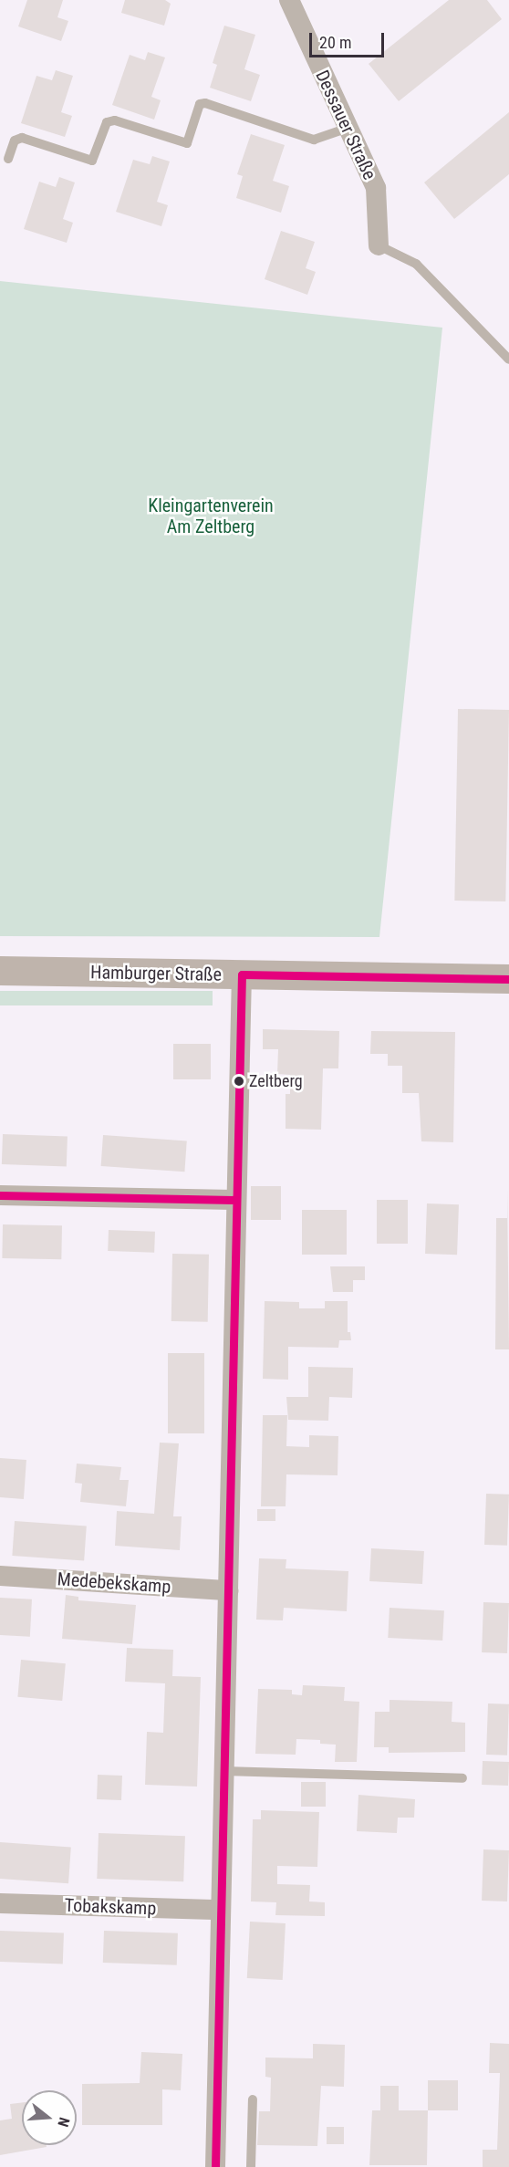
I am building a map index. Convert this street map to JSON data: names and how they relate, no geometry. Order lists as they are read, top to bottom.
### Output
{
  "streets": {
    "main road": ["Hamburger Straße"],
    "street": ["Dessauer Straße", "Medebekskamp", "Tobakskamp"]
  },
  "parks": ["Kleingartenverein Am Zeltberg"],
  "places": ["Zeltberg"],
  "scale_bar": "20 m",
  "north": "right"
}
